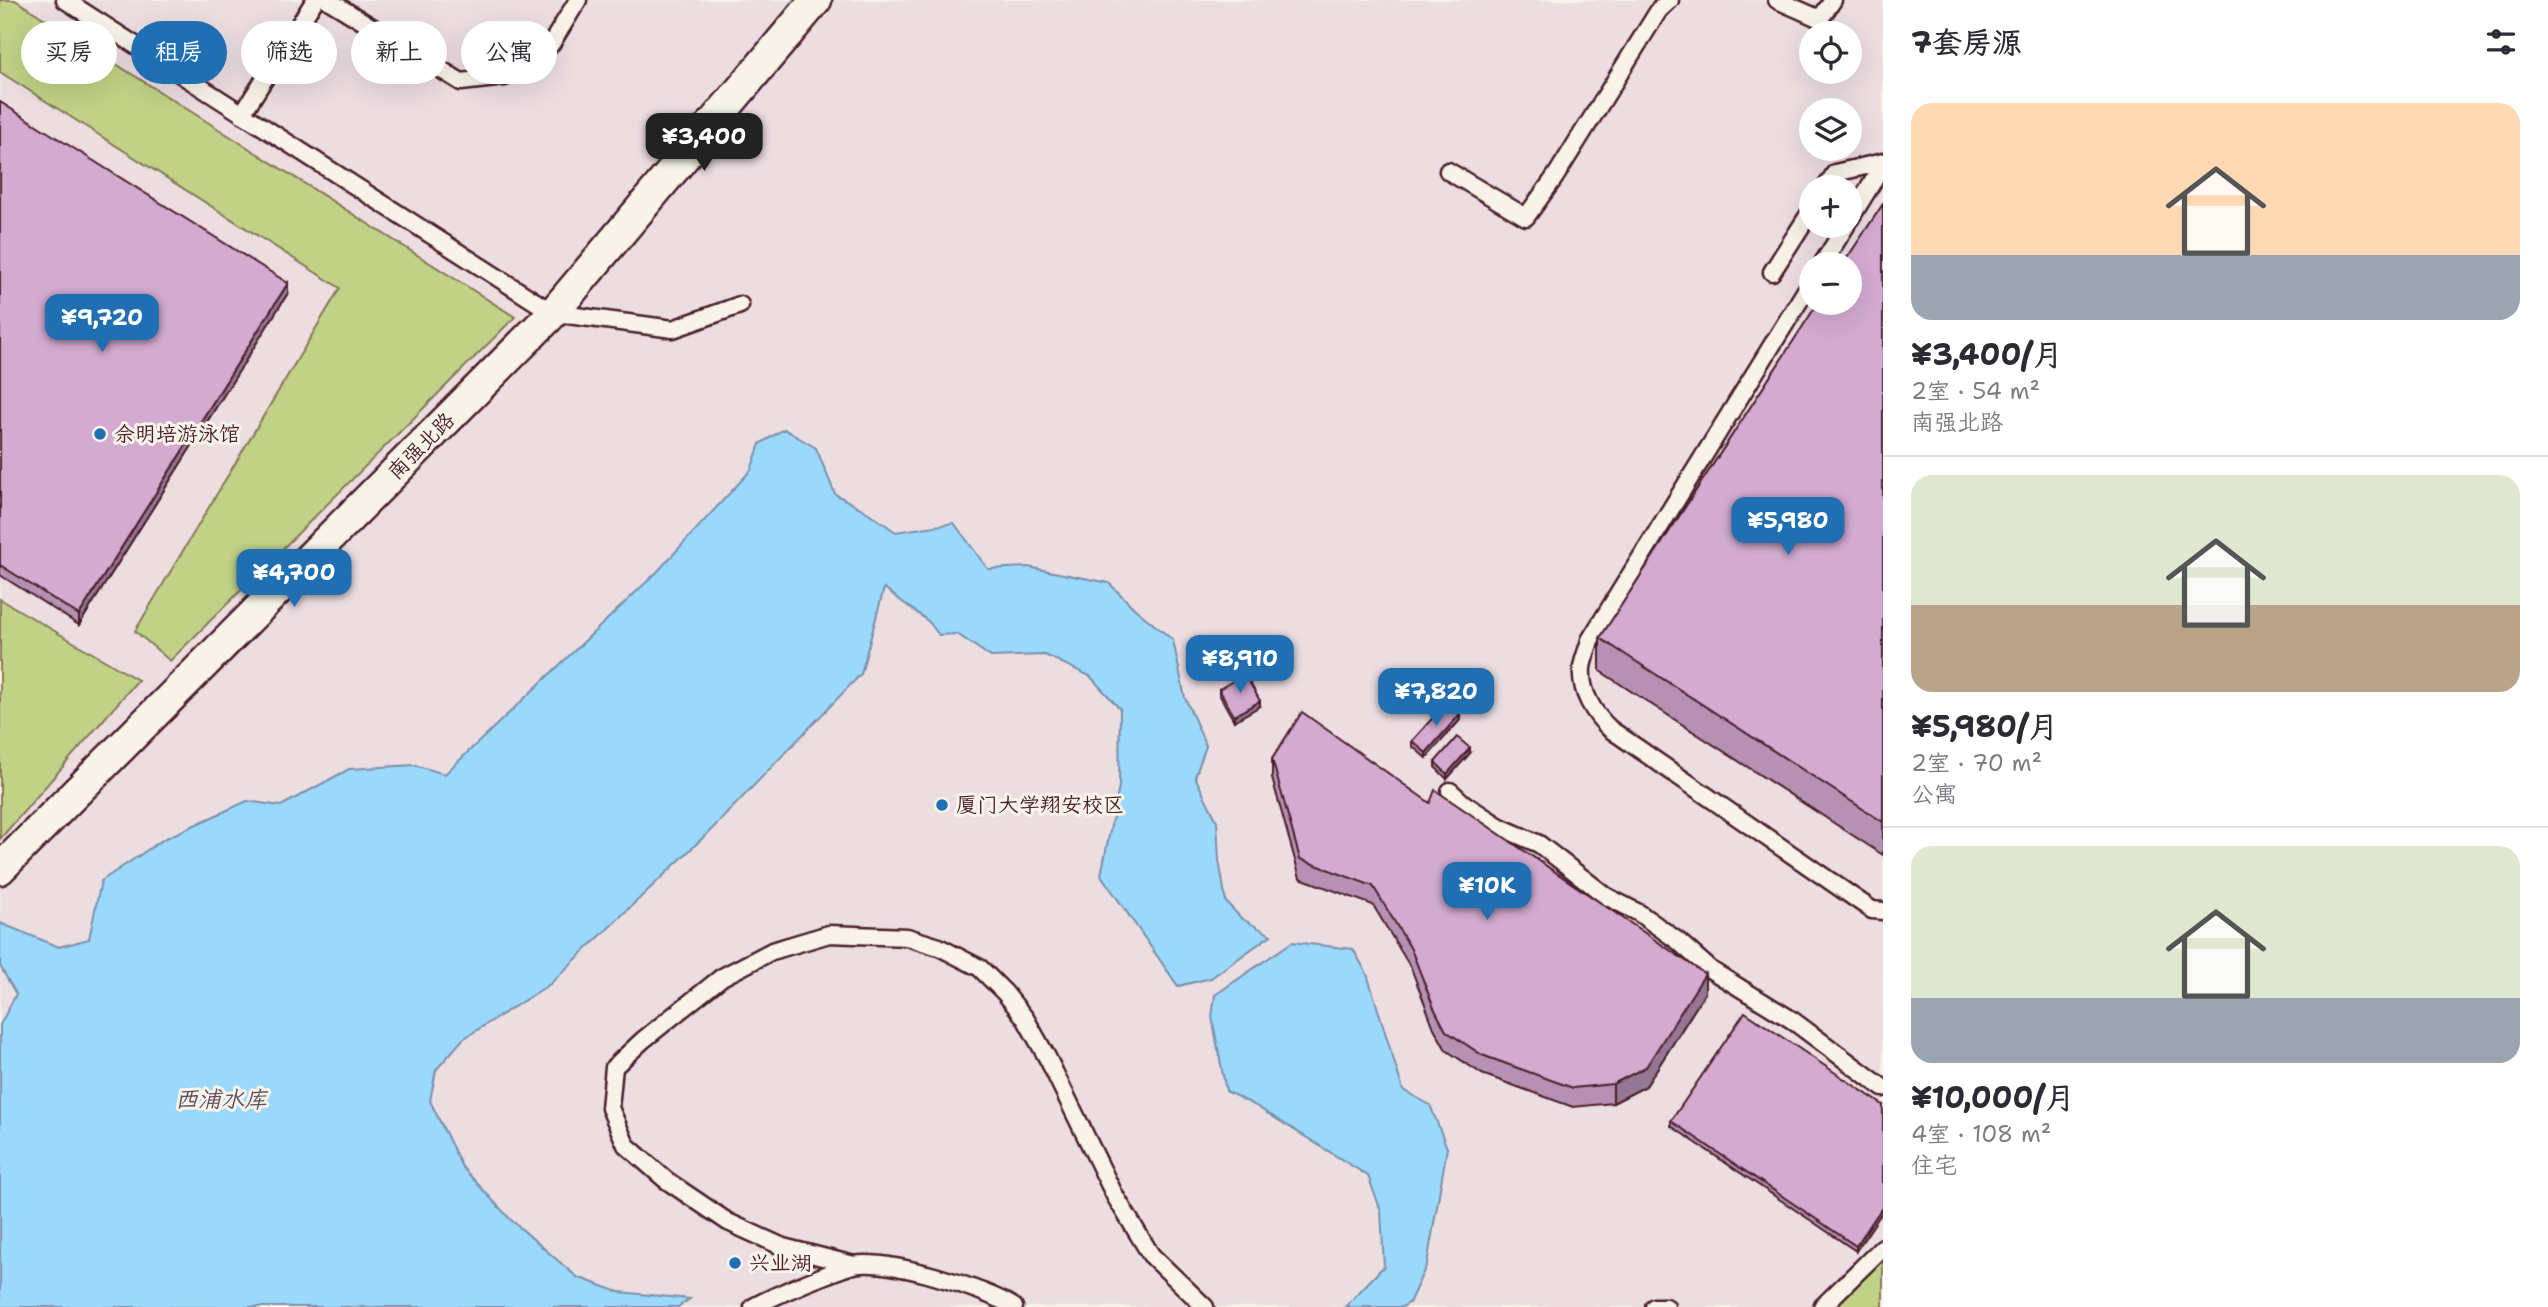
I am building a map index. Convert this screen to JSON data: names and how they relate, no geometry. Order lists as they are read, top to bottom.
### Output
{
  "streets": {
    "street": ["南强北路"]
  },
  "water": ["西浦水库"],
  "places": ["佘明培游泳馆", "厦门大学翔安校区", "兴业湖"],
  "page": {
    "heading": "7套房源",
    "map_buttons": ["+", "−"],
    "chip": [
      "买房",
      "租房",
      "筛选",
      "新上",
      "公寓"
    ],
    "list": [
      {
        "name": "¥3,400/月",
        "note": "2室 · 54 m² · 南强北路"
      },
      {
        "name": "¥5,980/月",
        "note": "2室 · 70 m² · 公寓"
      },
      {
        "name": "¥10,000/月",
        "note": "4室 · 108 m² · 住宅"
      }
    ],
    "price": [
      "¥3,400",
      "¥9,720",
      "¥5,980",
      "¥4,700",
      "¥8,910",
      "¥7,820",
      "¥10K"
    ]
  }
}
